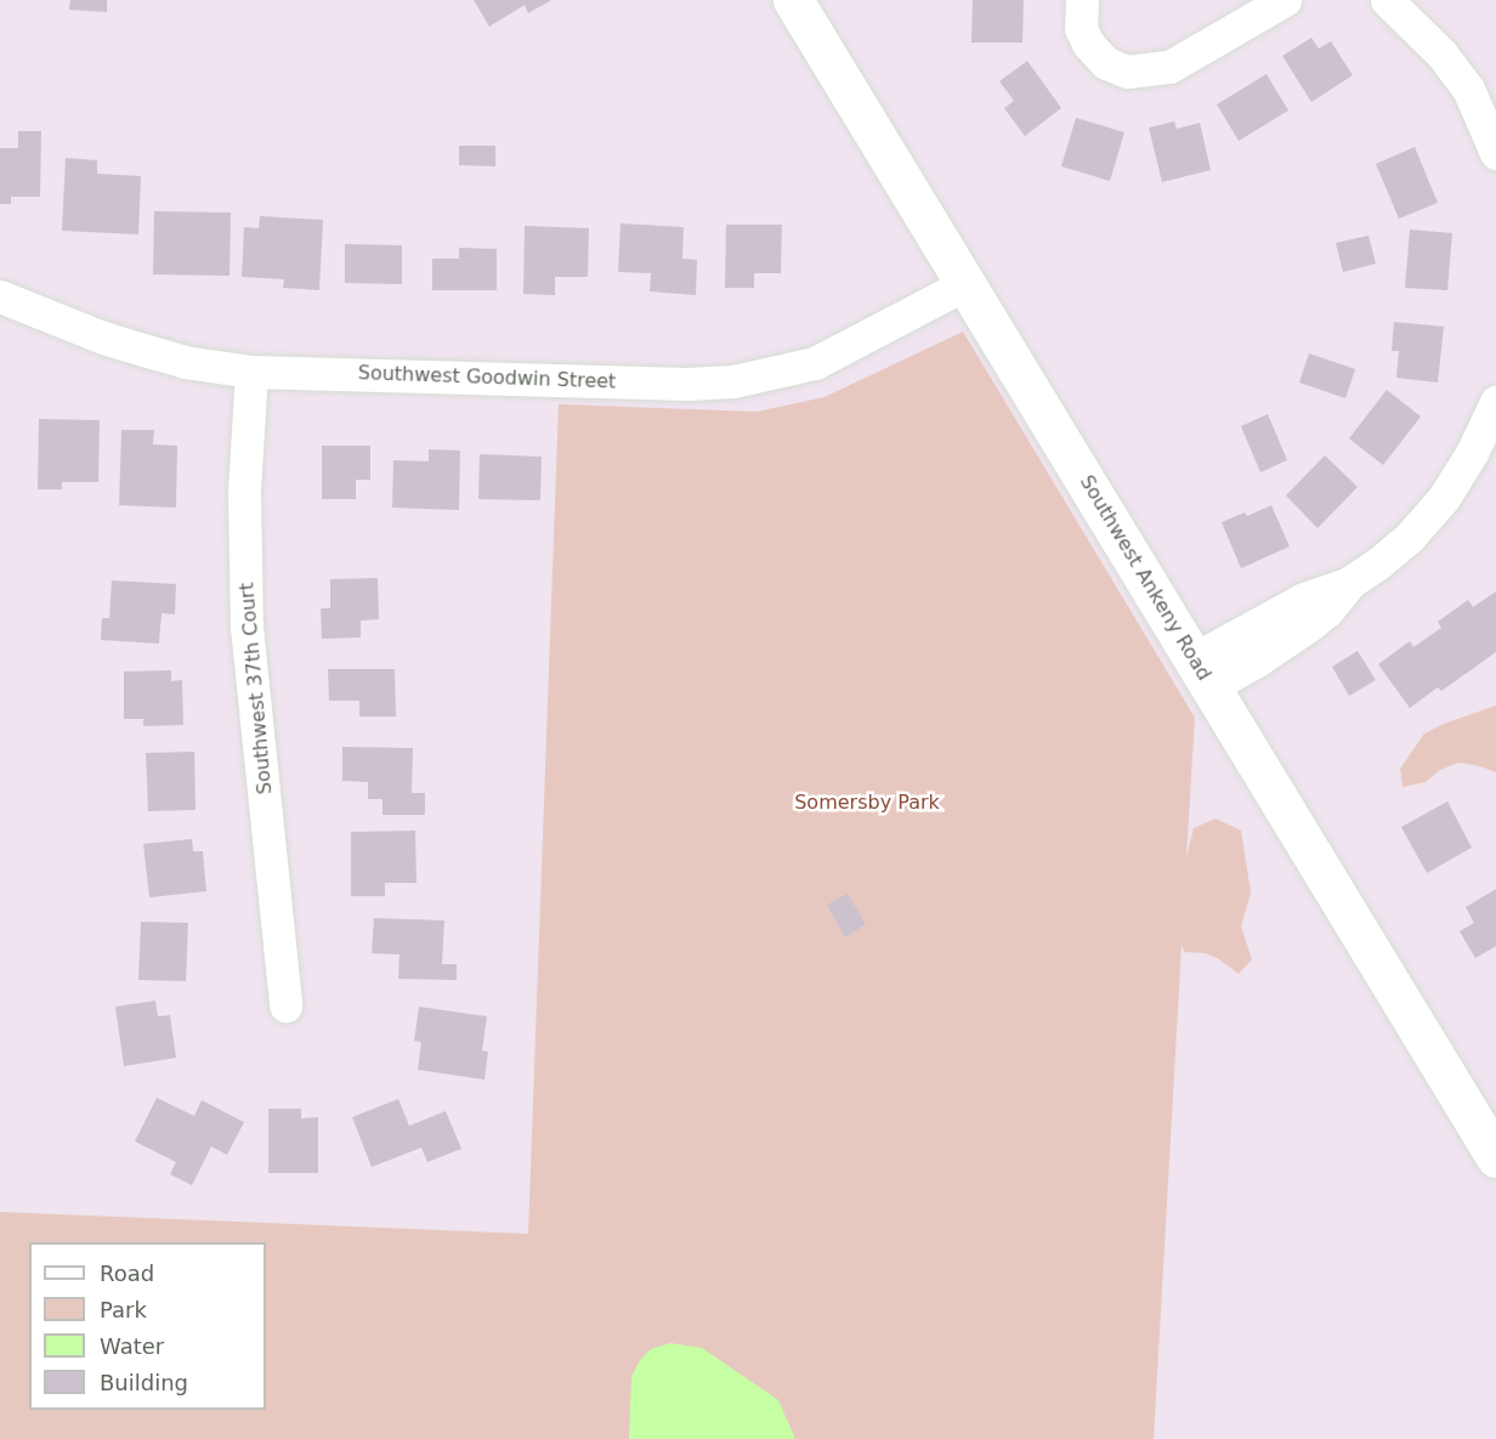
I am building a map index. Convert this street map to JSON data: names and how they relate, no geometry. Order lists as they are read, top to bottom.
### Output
{
  "streets": {
    "street": ["Southwest Goodwin Street", "Southwest Ankeny Road", "Southwest 37th Court"]
  },
  "crossings": [
    ["Southwest Goodwin Street", "Southwest Ankeny Road"],
    ["Southwest Goodwin Street", "Southwest 37th Court"]
  ],
  "parks": ["Somersby Park"],
  "legend": [
    "Road",
    "Park",
    "Water",
    "Building"
  ]
}
